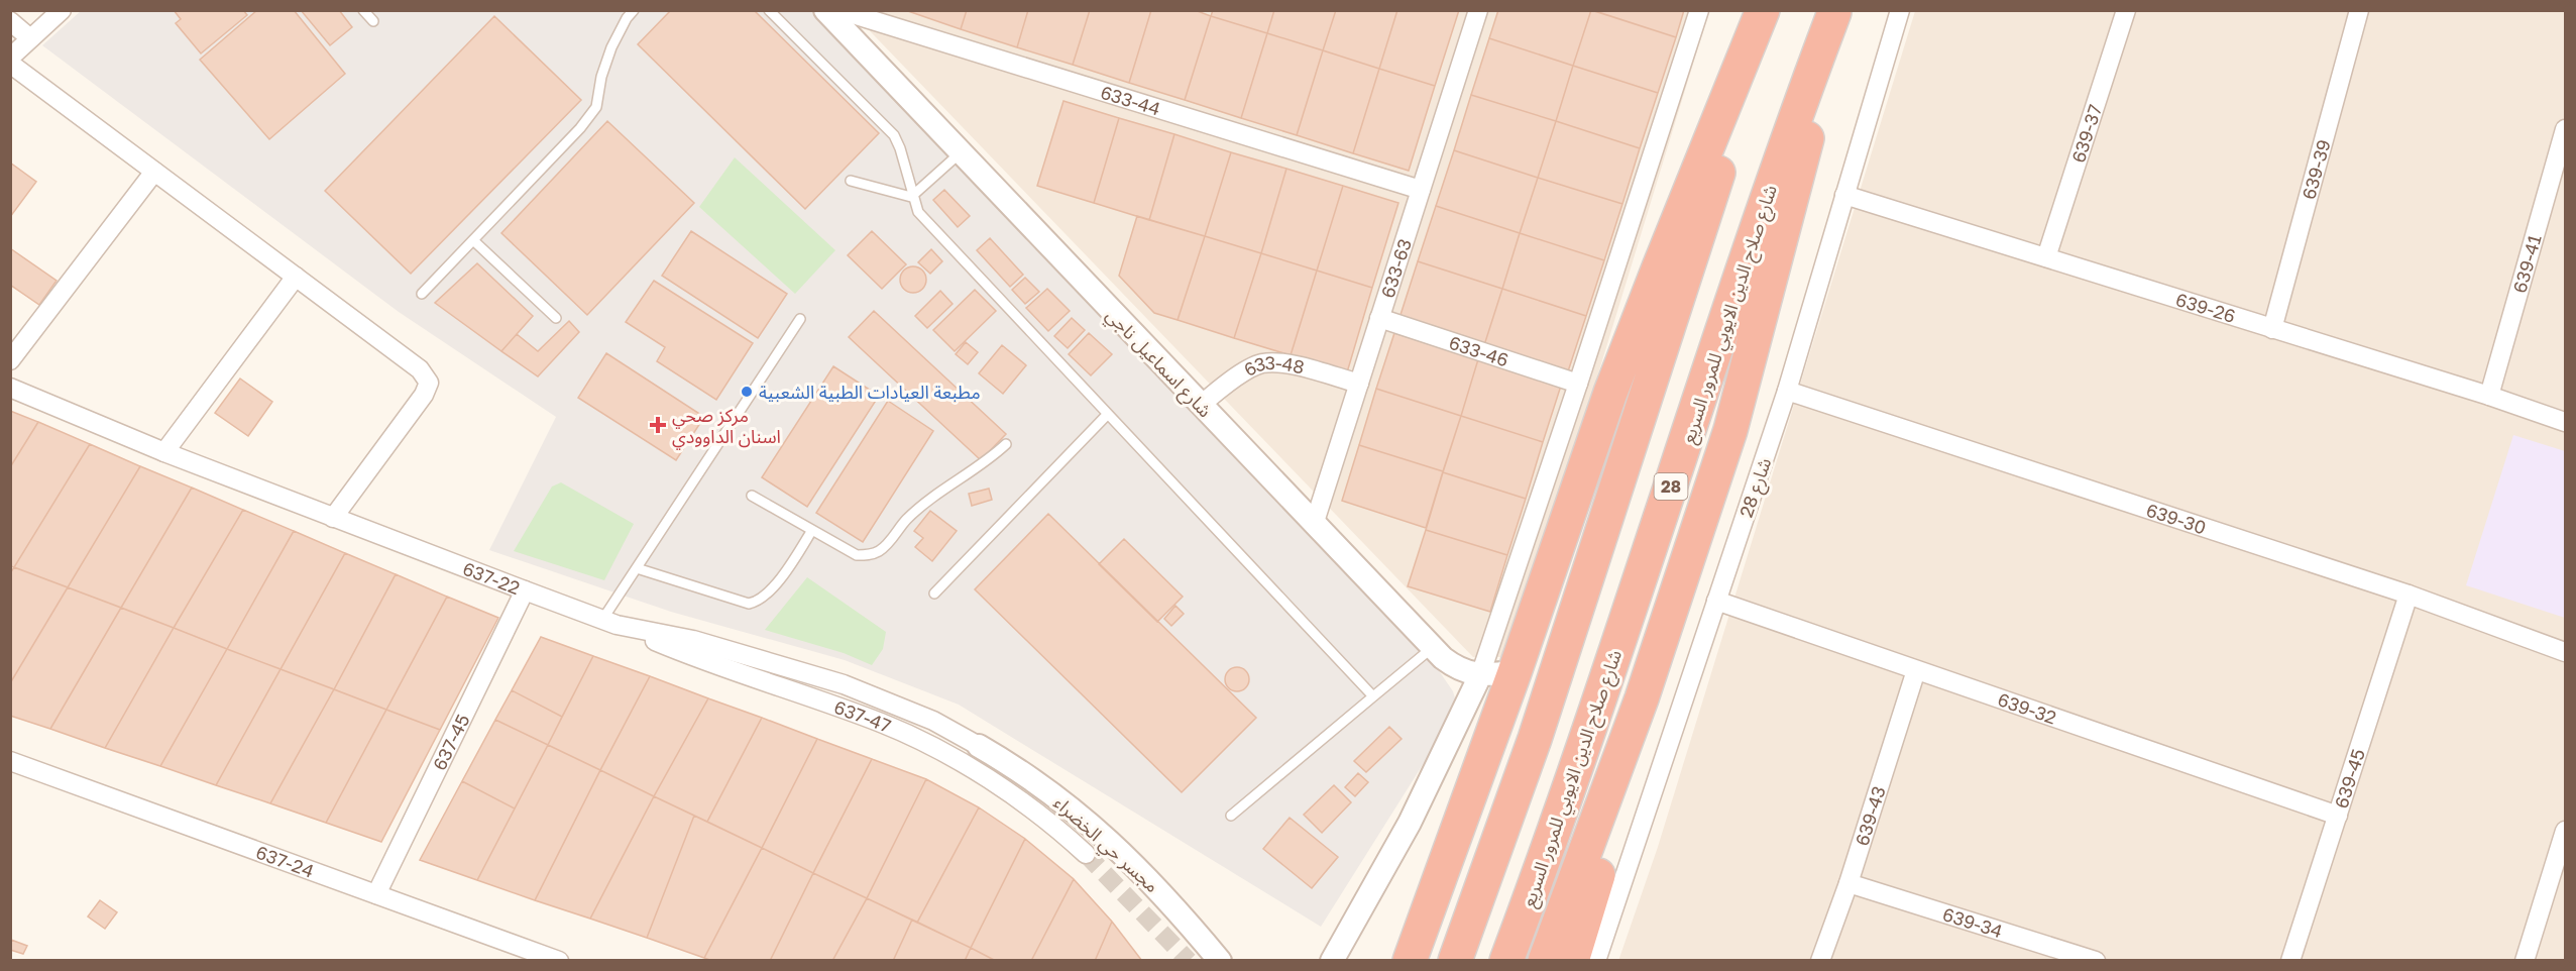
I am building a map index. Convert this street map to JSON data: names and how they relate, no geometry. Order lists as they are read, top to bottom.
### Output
{
  "streets": {
    "highway": ["شارع صلاح الدين الايوبي للمرور السريع", "28"],
    "street": [
      "633-44",
      "639-37",
      "639-39",
      "639-41",
      "633-63",
      "639-26",
      "633-46",
      "شارع اسماعيل ناجي",
      "633-48",
      "شارع 28",
      "639-30",
      "637-22",
      "639-32",
      "637-47",
      "637-45",
      "639-45",
      "639-43",
      "مجسر حي الخضراء",
      "637-24",
      "639-34"
    ]
  },
  "crossings": [
    ["633-44", "633-63"],
    ["639-37", "639-26"],
    ["639-39", "639-26"],
    ["639-41", "639-26"],
    ["633-63", "633-46"],
    ["633-63", "شارع اسماعيل ناجي"],
    ["633-63", "633-48"],
    ["639-26", "شارع 28"],
    ["شارع اسماعيل ناجي", "633-48"],
    ["شارع 28", "639-30"],
    ["شارع 28", "639-32"],
    ["639-30", "639-45"],
    ["637-22", "637-47"],
    ["637-22", "637-45"],
    ["637-22", "مجسر حي الخضراء"],
    ["639-32", "639-45"],
    ["639-32", "639-43"],
    ["637-45", "637-24"],
    ["639-43", "639-34"]
  ],
  "places": {
    "other": ["مطبعة العيادات الطبية الشعبية"],
    "health": ["مركز صحي اسنان الداوودي"]
  }
}
